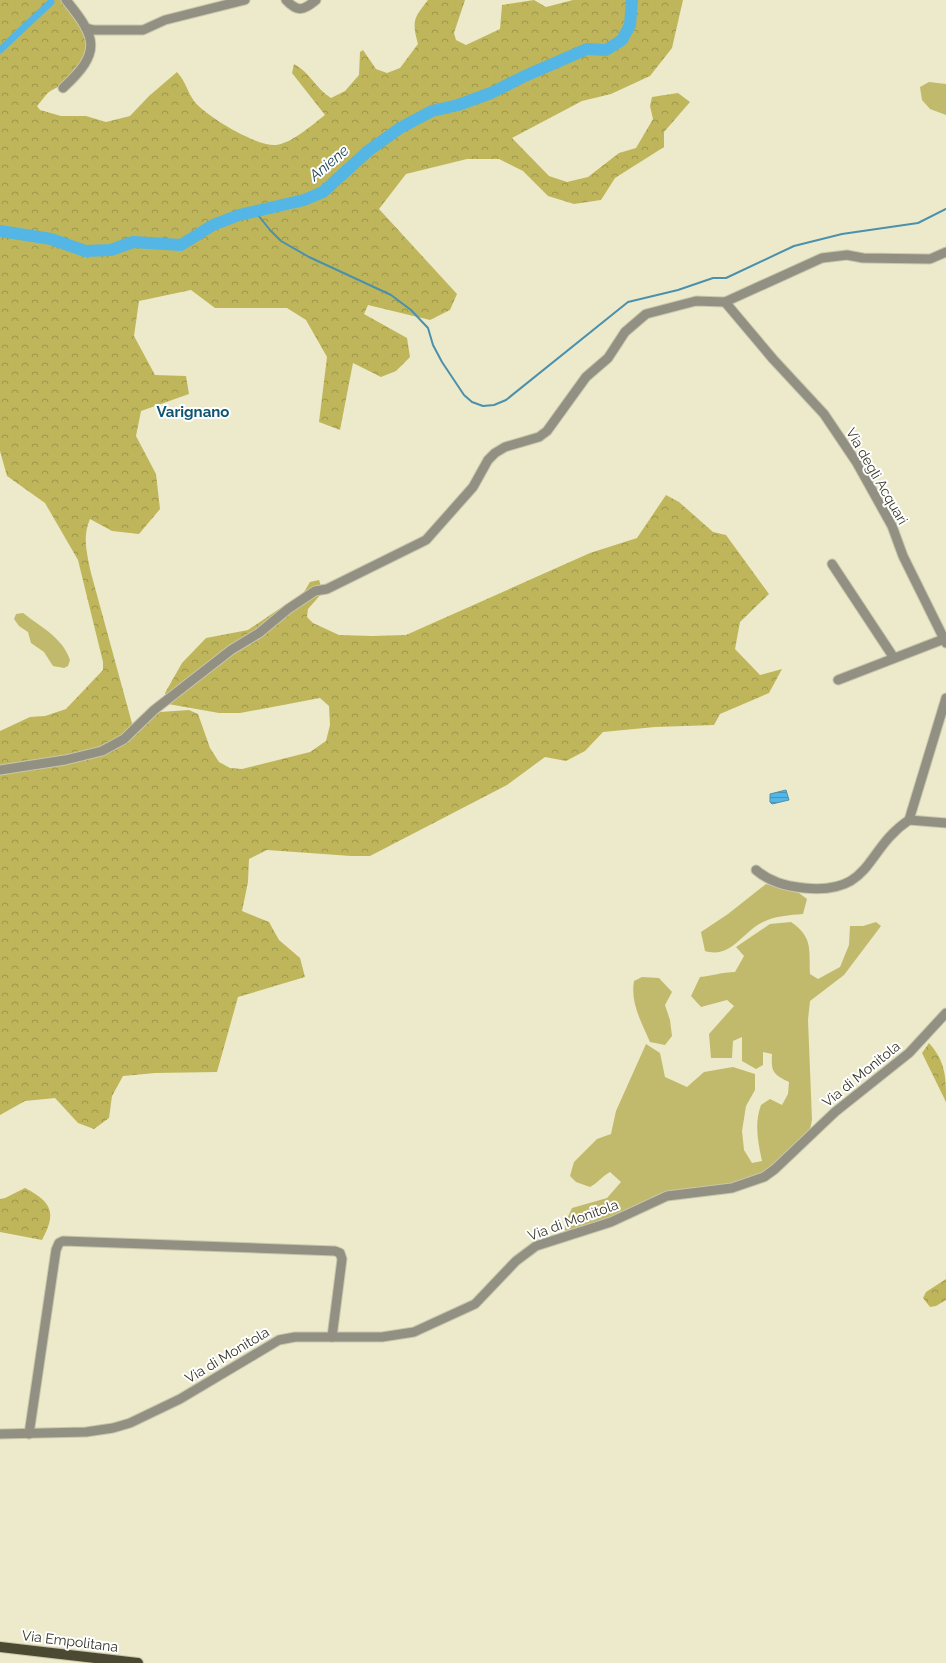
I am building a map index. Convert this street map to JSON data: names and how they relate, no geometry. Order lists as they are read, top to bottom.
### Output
{
  "streets": {
    "main road": ["Via Empolitana"],
    "street": ["Via degli Acquari", "Via di Monitola"]
  },
  "districts": ["Varignano"],
  "water": ["Aniene"]
}
